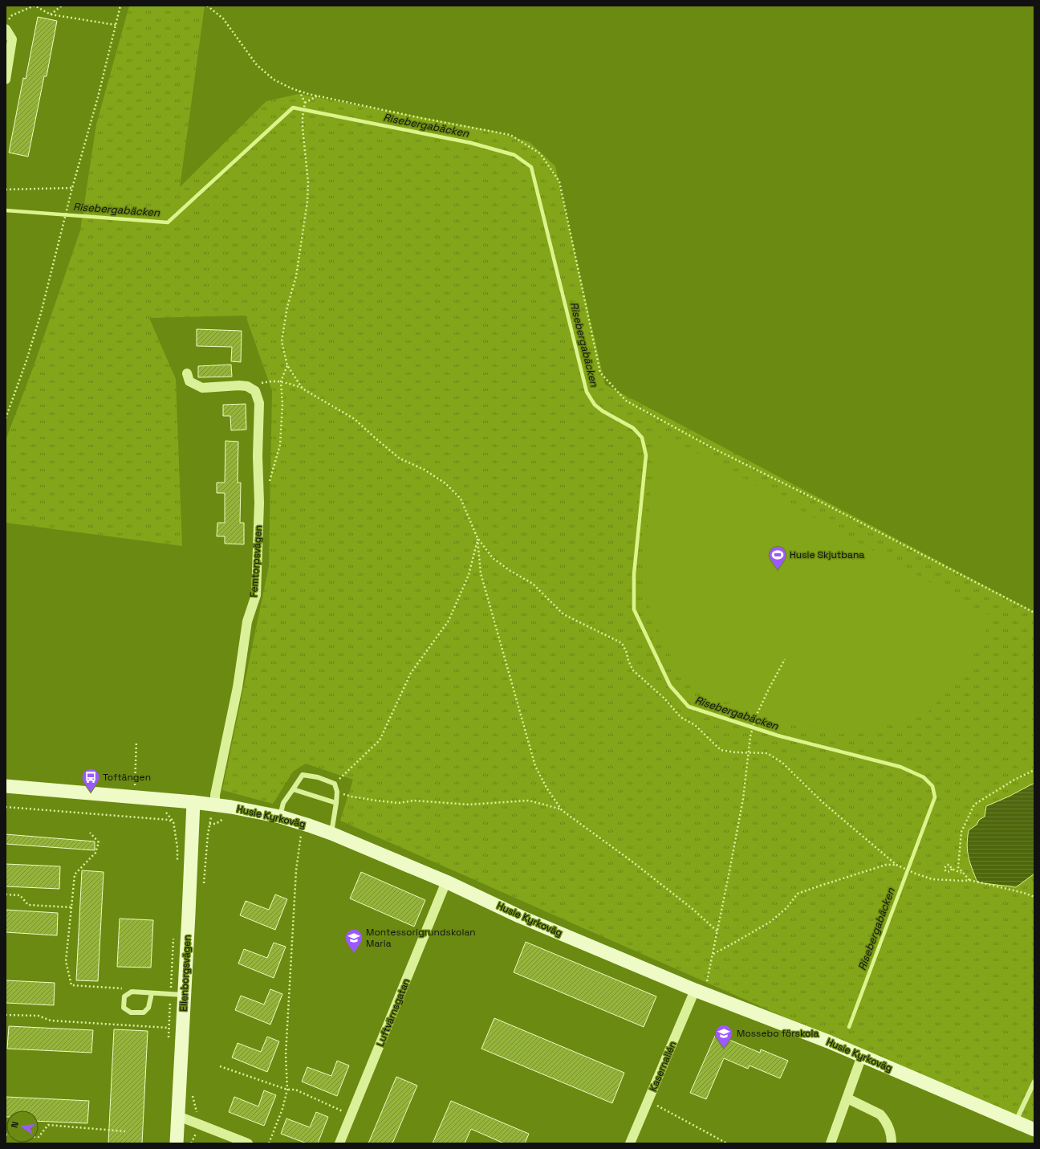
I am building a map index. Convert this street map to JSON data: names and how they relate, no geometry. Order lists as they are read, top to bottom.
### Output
{
  "streets": {
    "street": [
      "Femtorpsvägen",
      "Husie Kyrkoväg",
      "Ellenborgsvägen",
      "Luftvärnsgatan",
      "Kasernallén"
    ]
  },
  "crossings": [
    ["Femtorpsvägen", "Husie Kyrkoväg"],
    ["Husie Kyrkoväg", "Ellenborgsvägen"],
    ["Husie Kyrkoväg", "Luftvärnsgatan"],
    ["Husie Kyrkoväg", "Kasernallén"]
  ],
  "water": ["Risebergabäcken"],
  "places": {
    "sports": ["Husie Skjutbana"],
    "bus stop": ["Toftängen"],
    "school or university": ["Montessorigrundskolan Maria", "Mossebo förskola"]
  },
  "north": "left"
}
